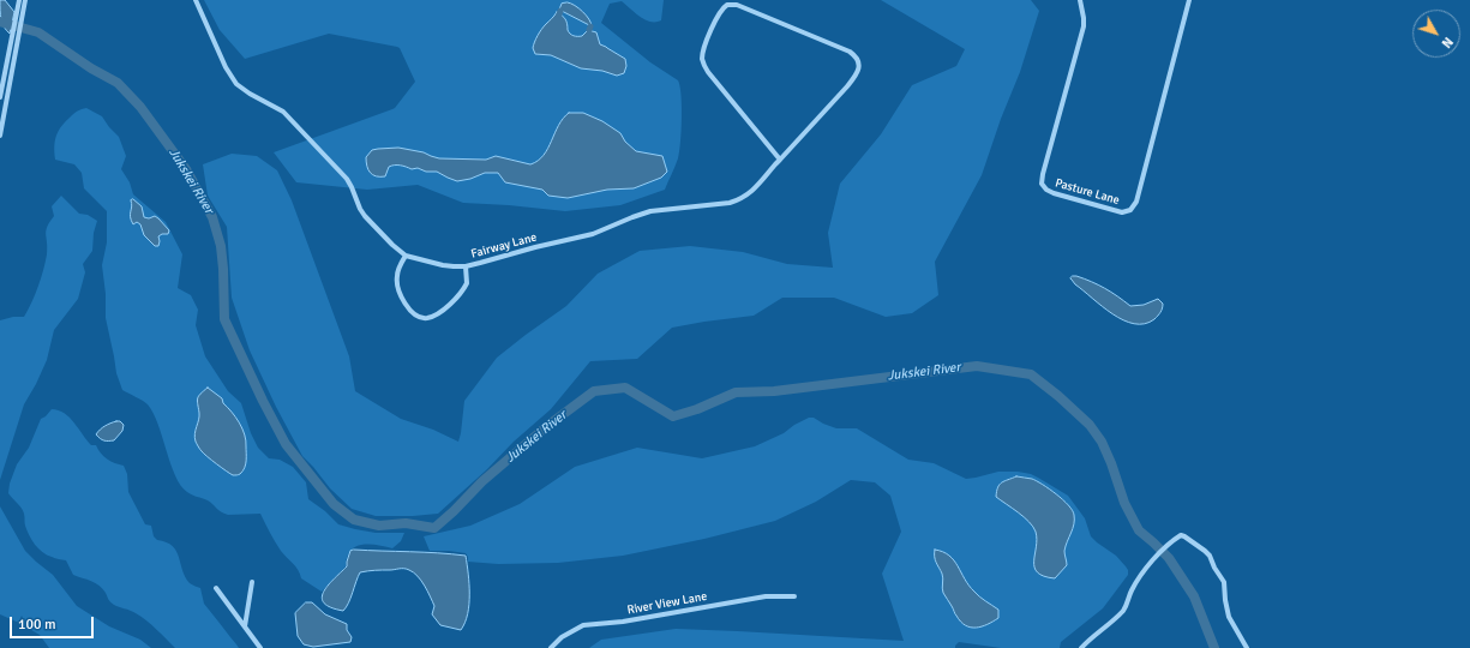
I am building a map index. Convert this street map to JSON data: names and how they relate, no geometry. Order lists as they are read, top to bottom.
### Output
{
  "streets": {
    "street": ["Pasture Lane", "Fairway Lane", "River View Lane"]
  },
  "water": ["Jukskei River"],
  "scale_bar": "100 m",
  "north": "bottom right"
}
